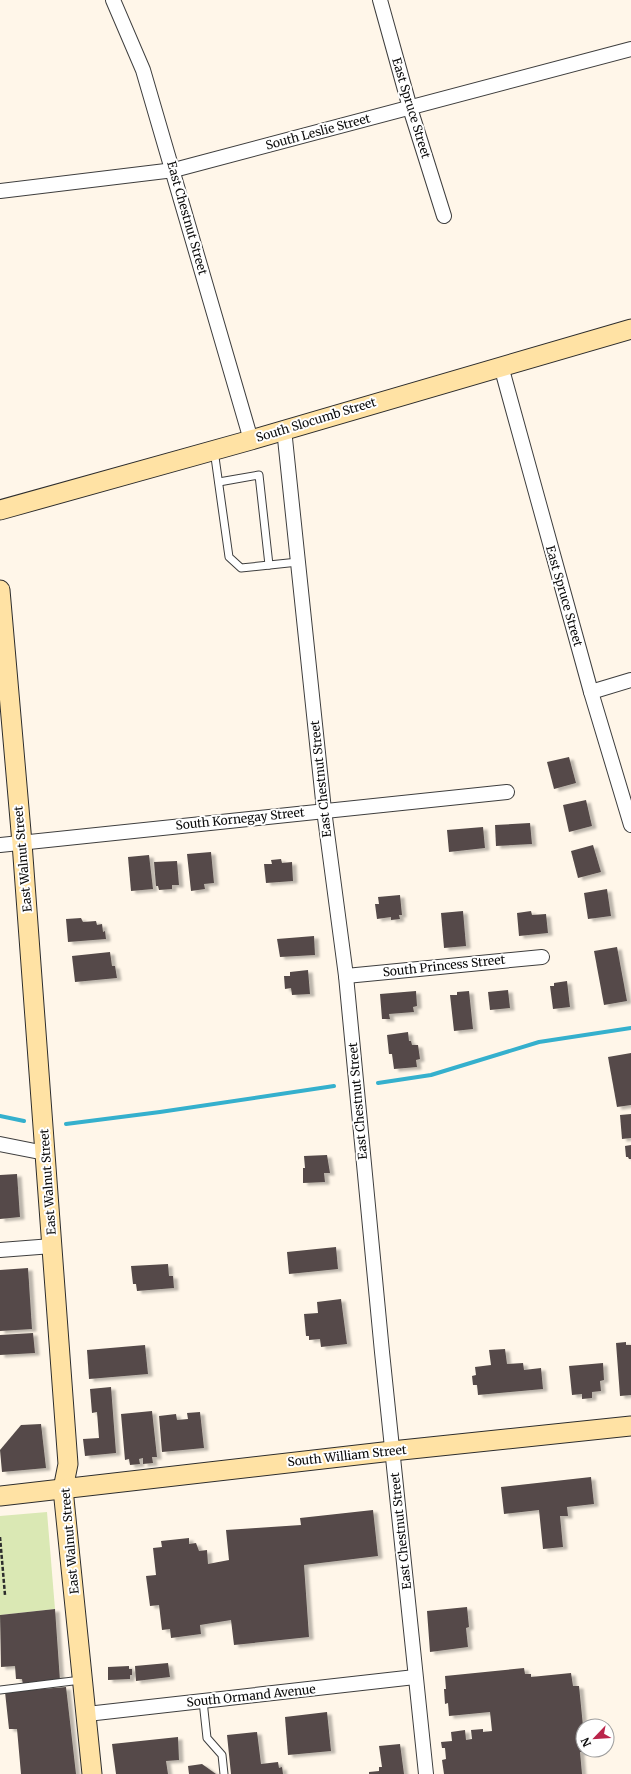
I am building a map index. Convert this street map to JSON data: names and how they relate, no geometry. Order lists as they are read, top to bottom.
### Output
{
  "streets": {
    "street": [
      "East Spruce Street",
      "South Leslie Street",
      "East Chestnut Street",
      "South Slocumb Street",
      "South Kornegay Street",
      "East Walnut Street",
      "South Princess Street",
      "South William Street",
      "South Ormand Avenue"
    ]
  },
  "crossings": [
    ["East Spruce Street", "South Leslie Street"],
    ["East Spruce Street", "South Slocumb Street"],
    ["South Leslie Street", "East Chestnut Street"],
    ["East Chestnut Street", "South Slocumb Street"],
    ["East Chestnut Street", "South Kornegay Street"],
    ["East Chestnut Street", "South Princess Street"],
    ["East Chestnut Street", "South William Street"],
    ["East Chestnut Street", "South Ormand Avenue"],
    ["South Kornegay Street", "East Walnut Street"],
    ["East Walnut Street", "South William Street"],
    ["East Walnut Street", "South Ormand Avenue"]
  ],
  "north": "bottom left"
}
